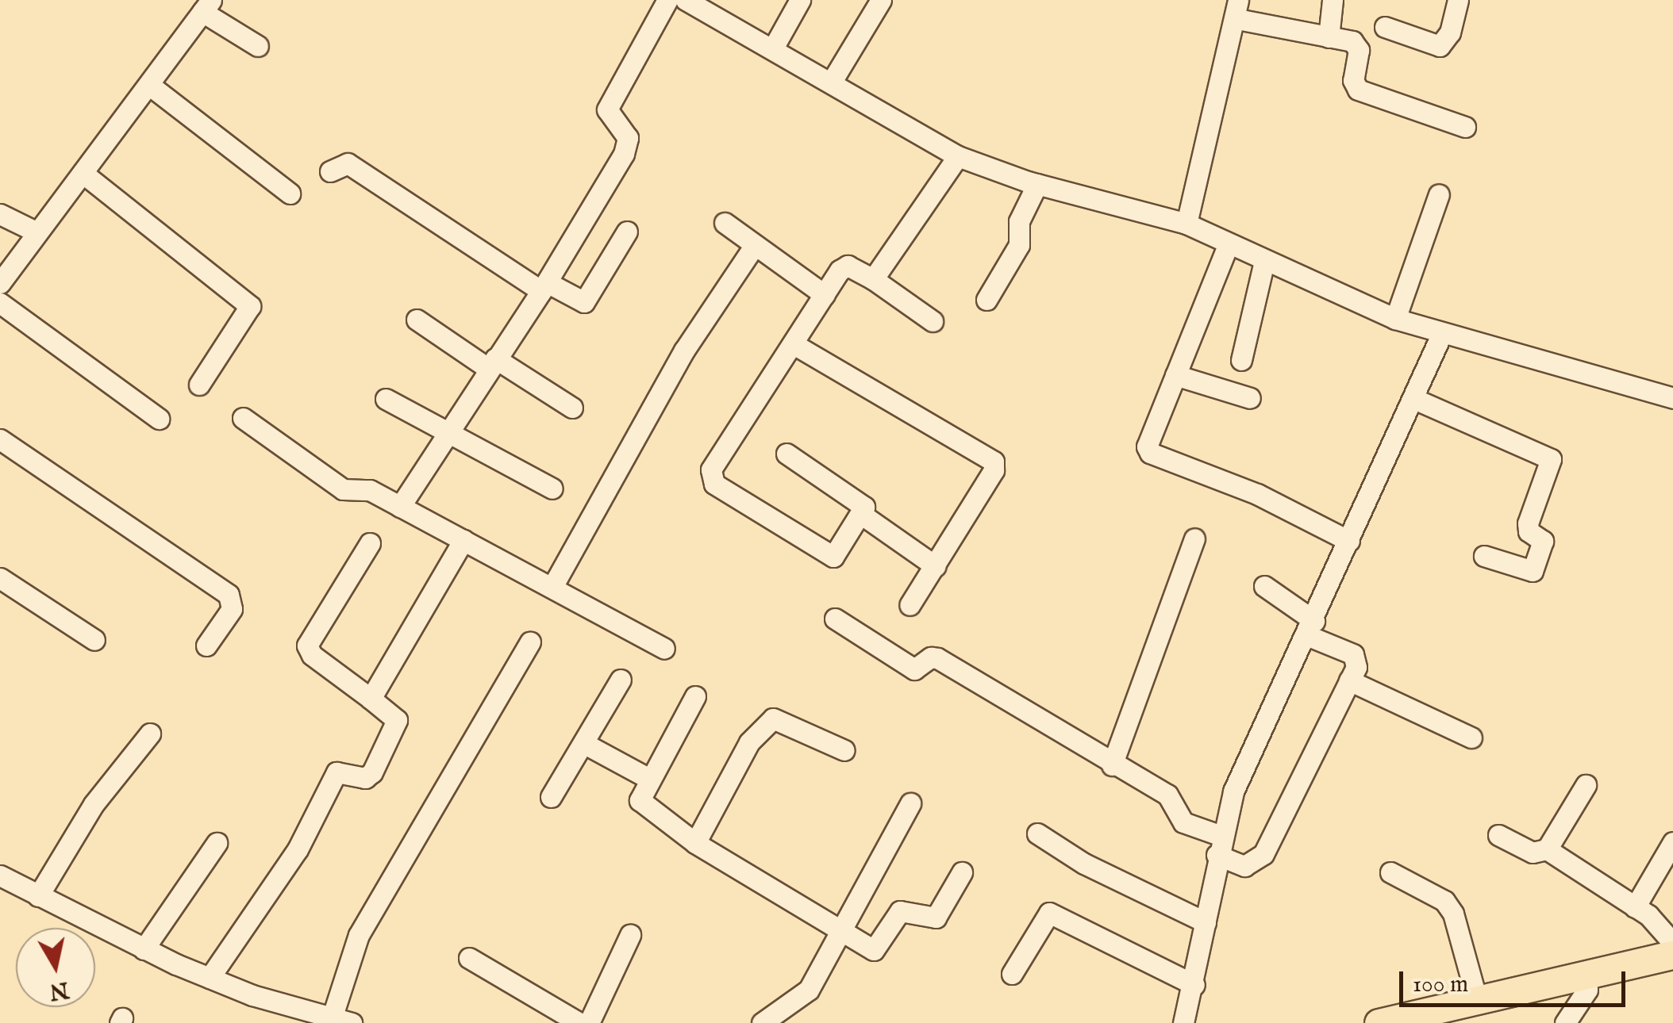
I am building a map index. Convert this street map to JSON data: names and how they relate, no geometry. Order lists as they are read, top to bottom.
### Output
{
  "scale_bar": "100 m",
  "north": "bottom"
}
